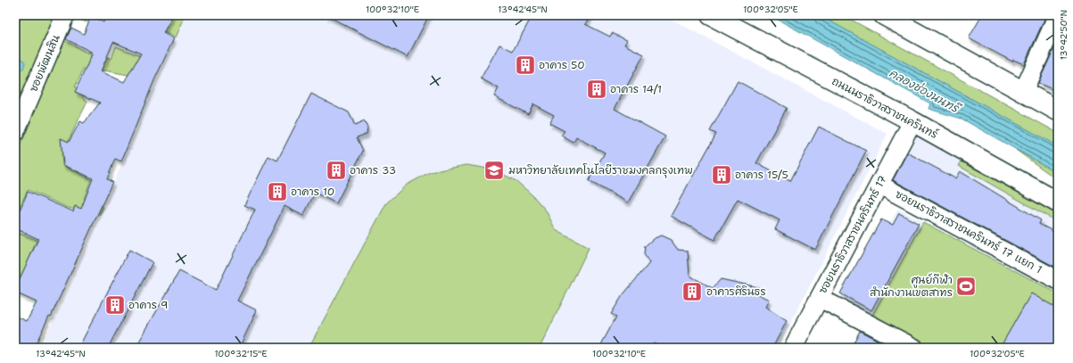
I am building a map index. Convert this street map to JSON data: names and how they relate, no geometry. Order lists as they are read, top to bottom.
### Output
{
  "streets": {
    "main road": ["ถนนนราธิวาสราชนครินทร์"],
    "street": ["ซอยพัฒนสิน", "ซอยนราธิวาสราชนครินทร์ 17 แยก 1", "ซอยนราธิวาสราชนครินทร์ 17"]
  },
  "crossings": [
    ["ถนนนราธิวาสราชนครินทร์", "ซอยนราธิวาสราชนครินทร์ 17"],
    ["ซอยนราธิวาสราชนครินทร์ 17 แยก 1", "ซอยนราธิวาสราชนครินทร์ 17"]
  ],
  "water": ["คลองช่องนนทรี"],
  "places": {
    "building": [
      "อาคาร 50",
      "อาคาร 14/1",
      "อาคาร 33",
      "อาคาร 15/5",
      "อาคาร 10",
      "อาคารศิรินธร",
      "อาคาร 9"
    ],
    "school or university": ["มหาวิทยาลัยเทคโนโลยีราชมงคลกรุงเทพ"],
    "sports": ["ศูนย์กีฬา สำนักงานเขตสาทร"]
  },
  "coordinates": [
    "100°32'10\"E",
    "13°42'45\"N",
    "100°32'05\"E",
    "13°42'50\"N",
    "100°32'15\"E"
  ]
}
